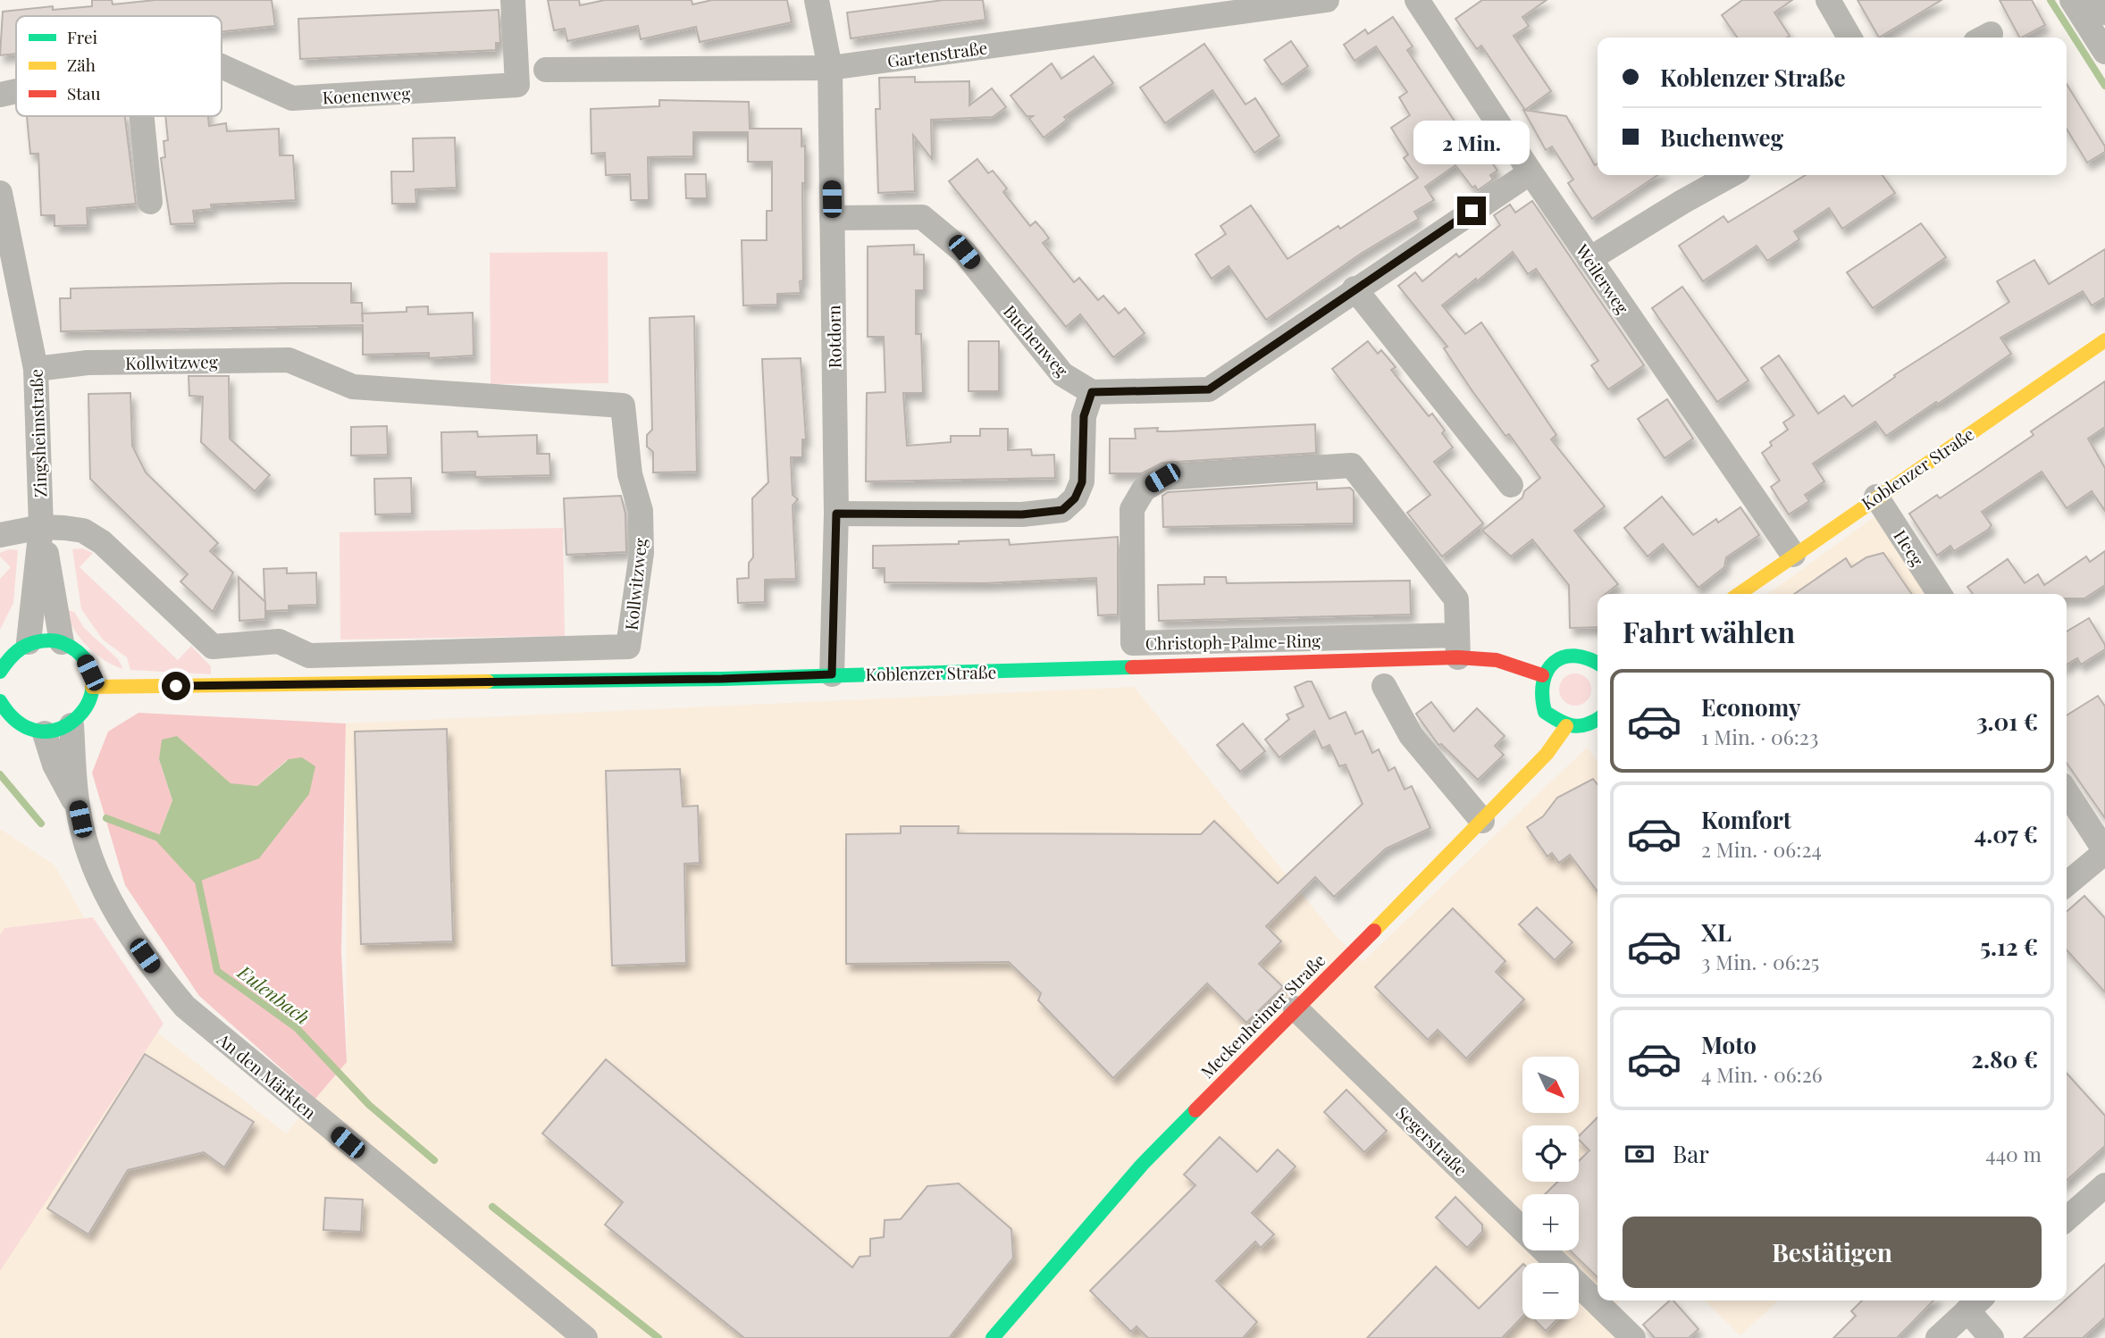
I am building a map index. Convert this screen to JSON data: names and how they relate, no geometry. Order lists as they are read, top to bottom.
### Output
{
  "streets": {
    "main road": ["Koblenzer Straße", "Meckenheimer Straße"],
    "street": [
      "Gartenstraße",
      "Koenenweg",
      "Weilerweg",
      "Rotdorn",
      "Buchenweg",
      "Kollwitzweg",
      "Zingsheimstraße",
      "Heeg",
      "Christoph-Palme-Ring",
      "An den Märkten",
      "Segerstraße"
    ]
  },
  "crossings": [
    ["Gartenstraße", "Rotdorn"],
    ["Weilerweg", "Koblenzer Straße"],
    ["Rotdorn", "Buchenweg"],
    ["Rotdorn", "Koblenzer Straße"],
    ["Kollwitzweg", "Zingsheimstraße"],
    ["Koblenzer Straße", "Heeg"],
    ["Koblenzer Straße", "Christoph-Palme-Ring"],
    ["Meckenheimer Straße", "Segerstraße"]
  ],
  "water": ["Eulenbach"],
  "legend": ["Frei", "Zäh", "Stau"],
  "north": "bottom right",
  "page": {
    "banner": ["Koblenzer Straße", "Buchenweg"],
    "bubble": "2 Min.",
    "heading": "Fahrt wählen",
    "list": [
      {
        "name": "Economy",
        "note": "1 Min. · 06:23",
        "value": "3.01 €"
      },
      {
        "name": "Komfort",
        "note": "2 Min. · 06:24",
        "value": "4.07 €"
      },
      {
        "name": "XL",
        "note": "3 Min. · 06:25",
        "value": "5.12 €"
      },
      {
        "name": "Moto",
        "note": "4 Min. · 06:26",
        "value": "2.80 €"
      }
    ],
    "map_buttons": ["+", "−"],
    "pay": ["Bar", "440 m"],
    "buttons": "Bestätigen"
  }
}
